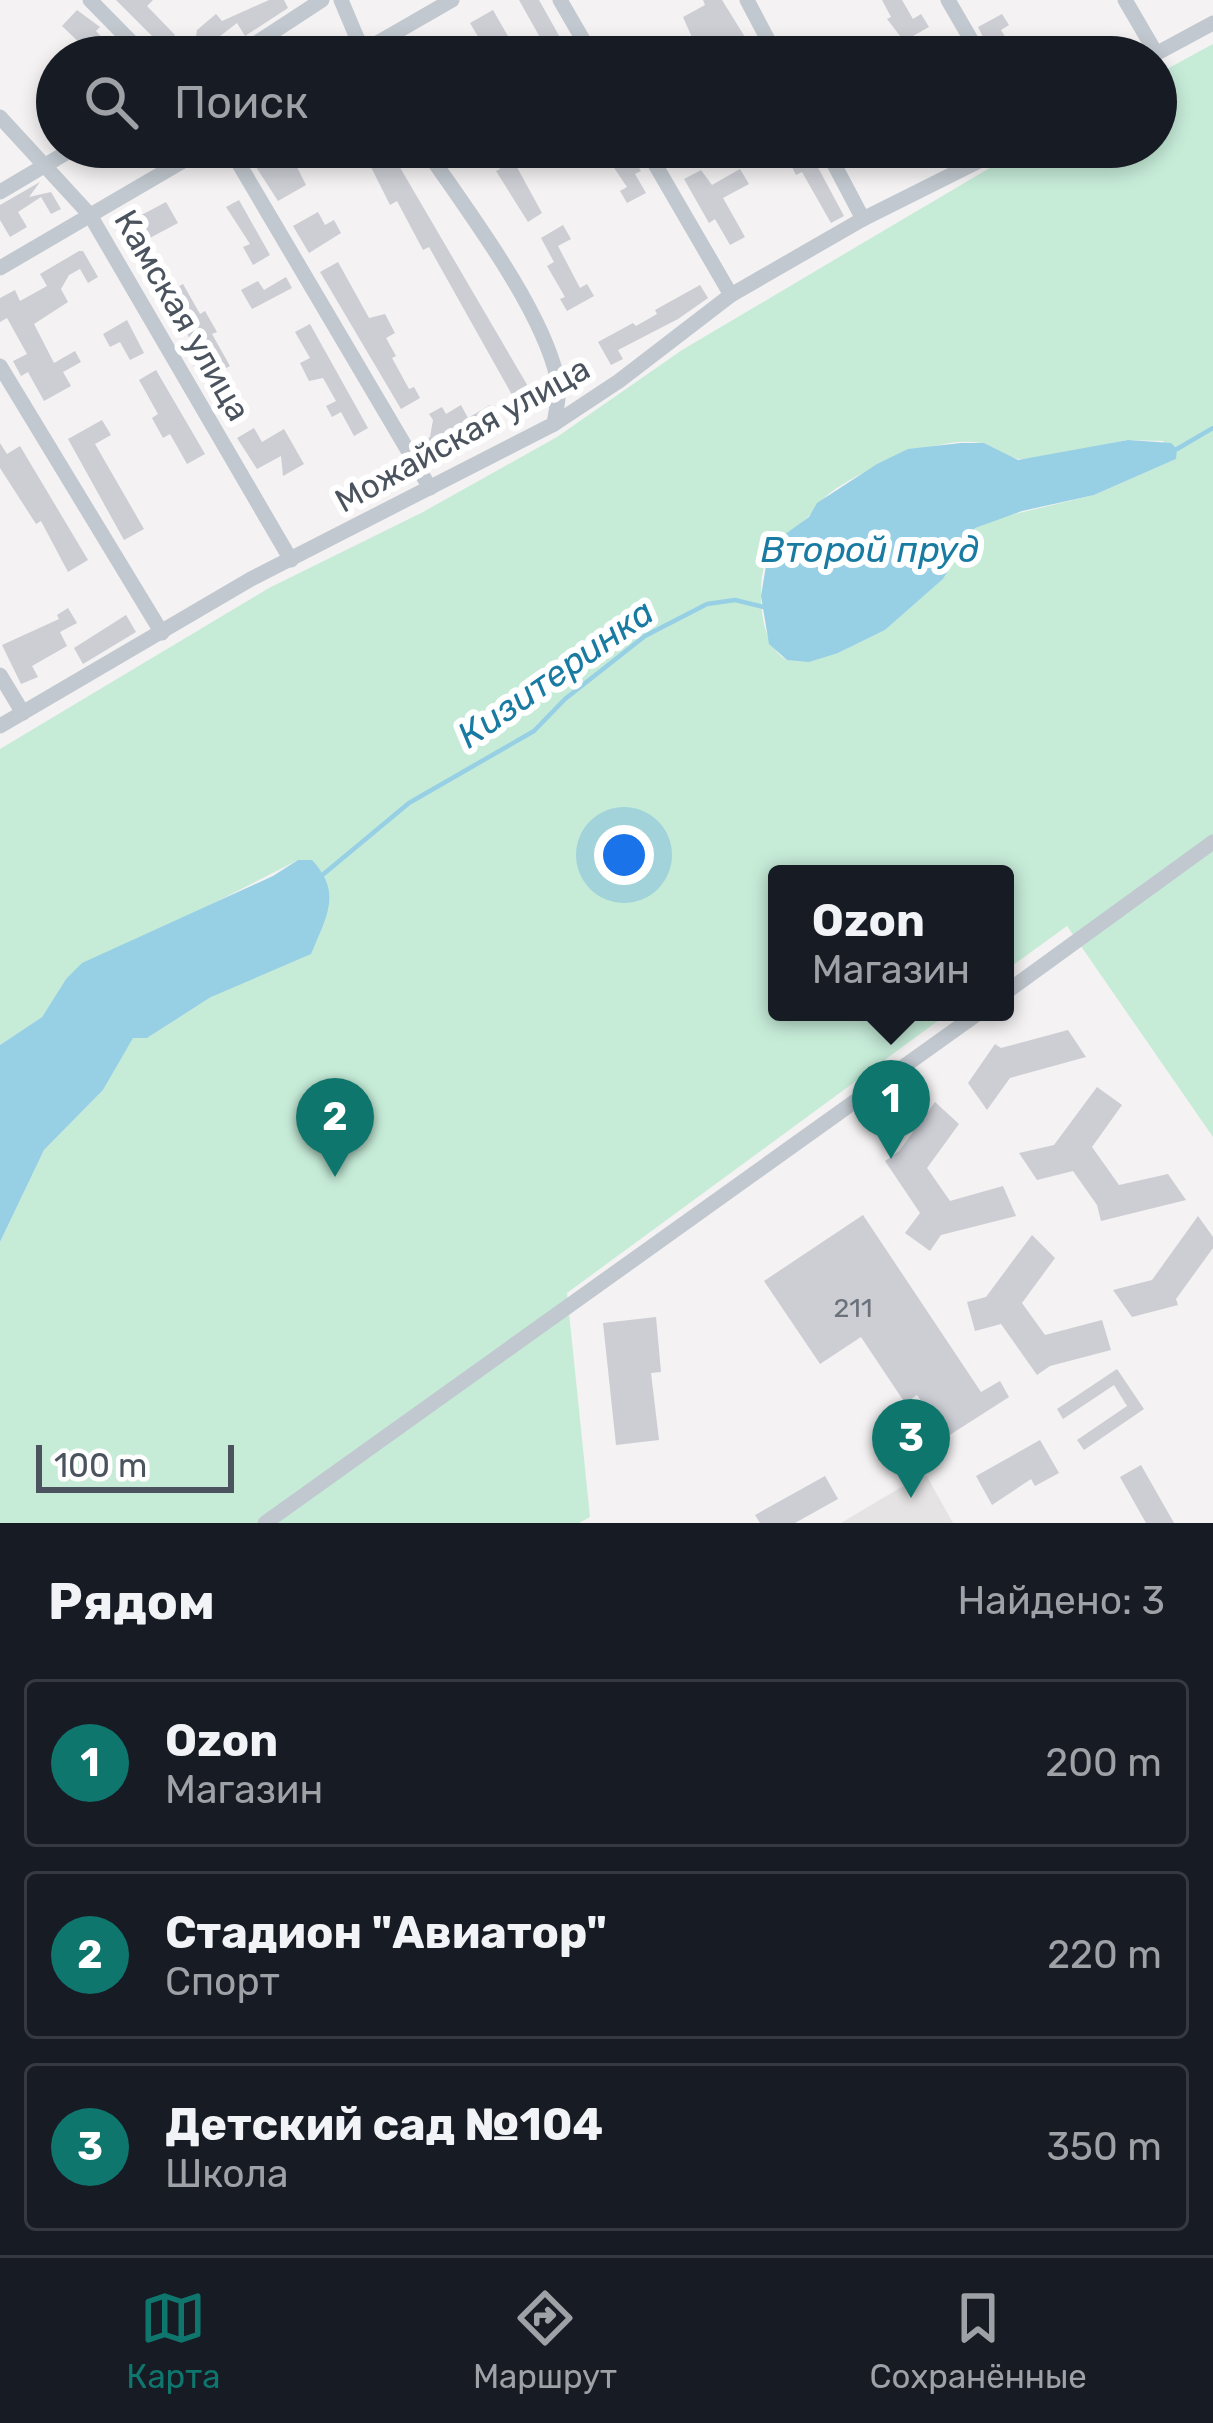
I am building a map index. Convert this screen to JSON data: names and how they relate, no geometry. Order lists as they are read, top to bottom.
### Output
{
  "streets": {
    "street": ["Камская улица", "Можайская улица"]
  },
  "crossings": [
    ["Камская улица", "Можайская улица"]
  ],
  "water": ["Второй пруд", "Кизитеринка"],
  "house_numbers": ["211"],
  "scale_bar": "100 m",
  "page": {
    "search": "Поиск",
    "popup": ["Ozon", "Магазин"],
    "pins": ["1", "2", "3"],
    "scale": "100 m",
    "heading": ["Рядом", "Найдено: 3"],
    "list": [
      {
        "mark": "1",
        "name": "Ozon",
        "note": "Магазин",
        "value": "200 m"
      },
      {
        "mark": "2",
        "name": "Стадион \"Авиатор\"",
        "note": "Спорт",
        "value": "220 m"
      },
      {
        "mark": "3",
        "name": "Детский сад №104",
        "note": "Школа",
        "value": "350 m"
      }
    ],
    "nav": ["Карта", "Маршрут", "Сохранённые"]
  }
}
